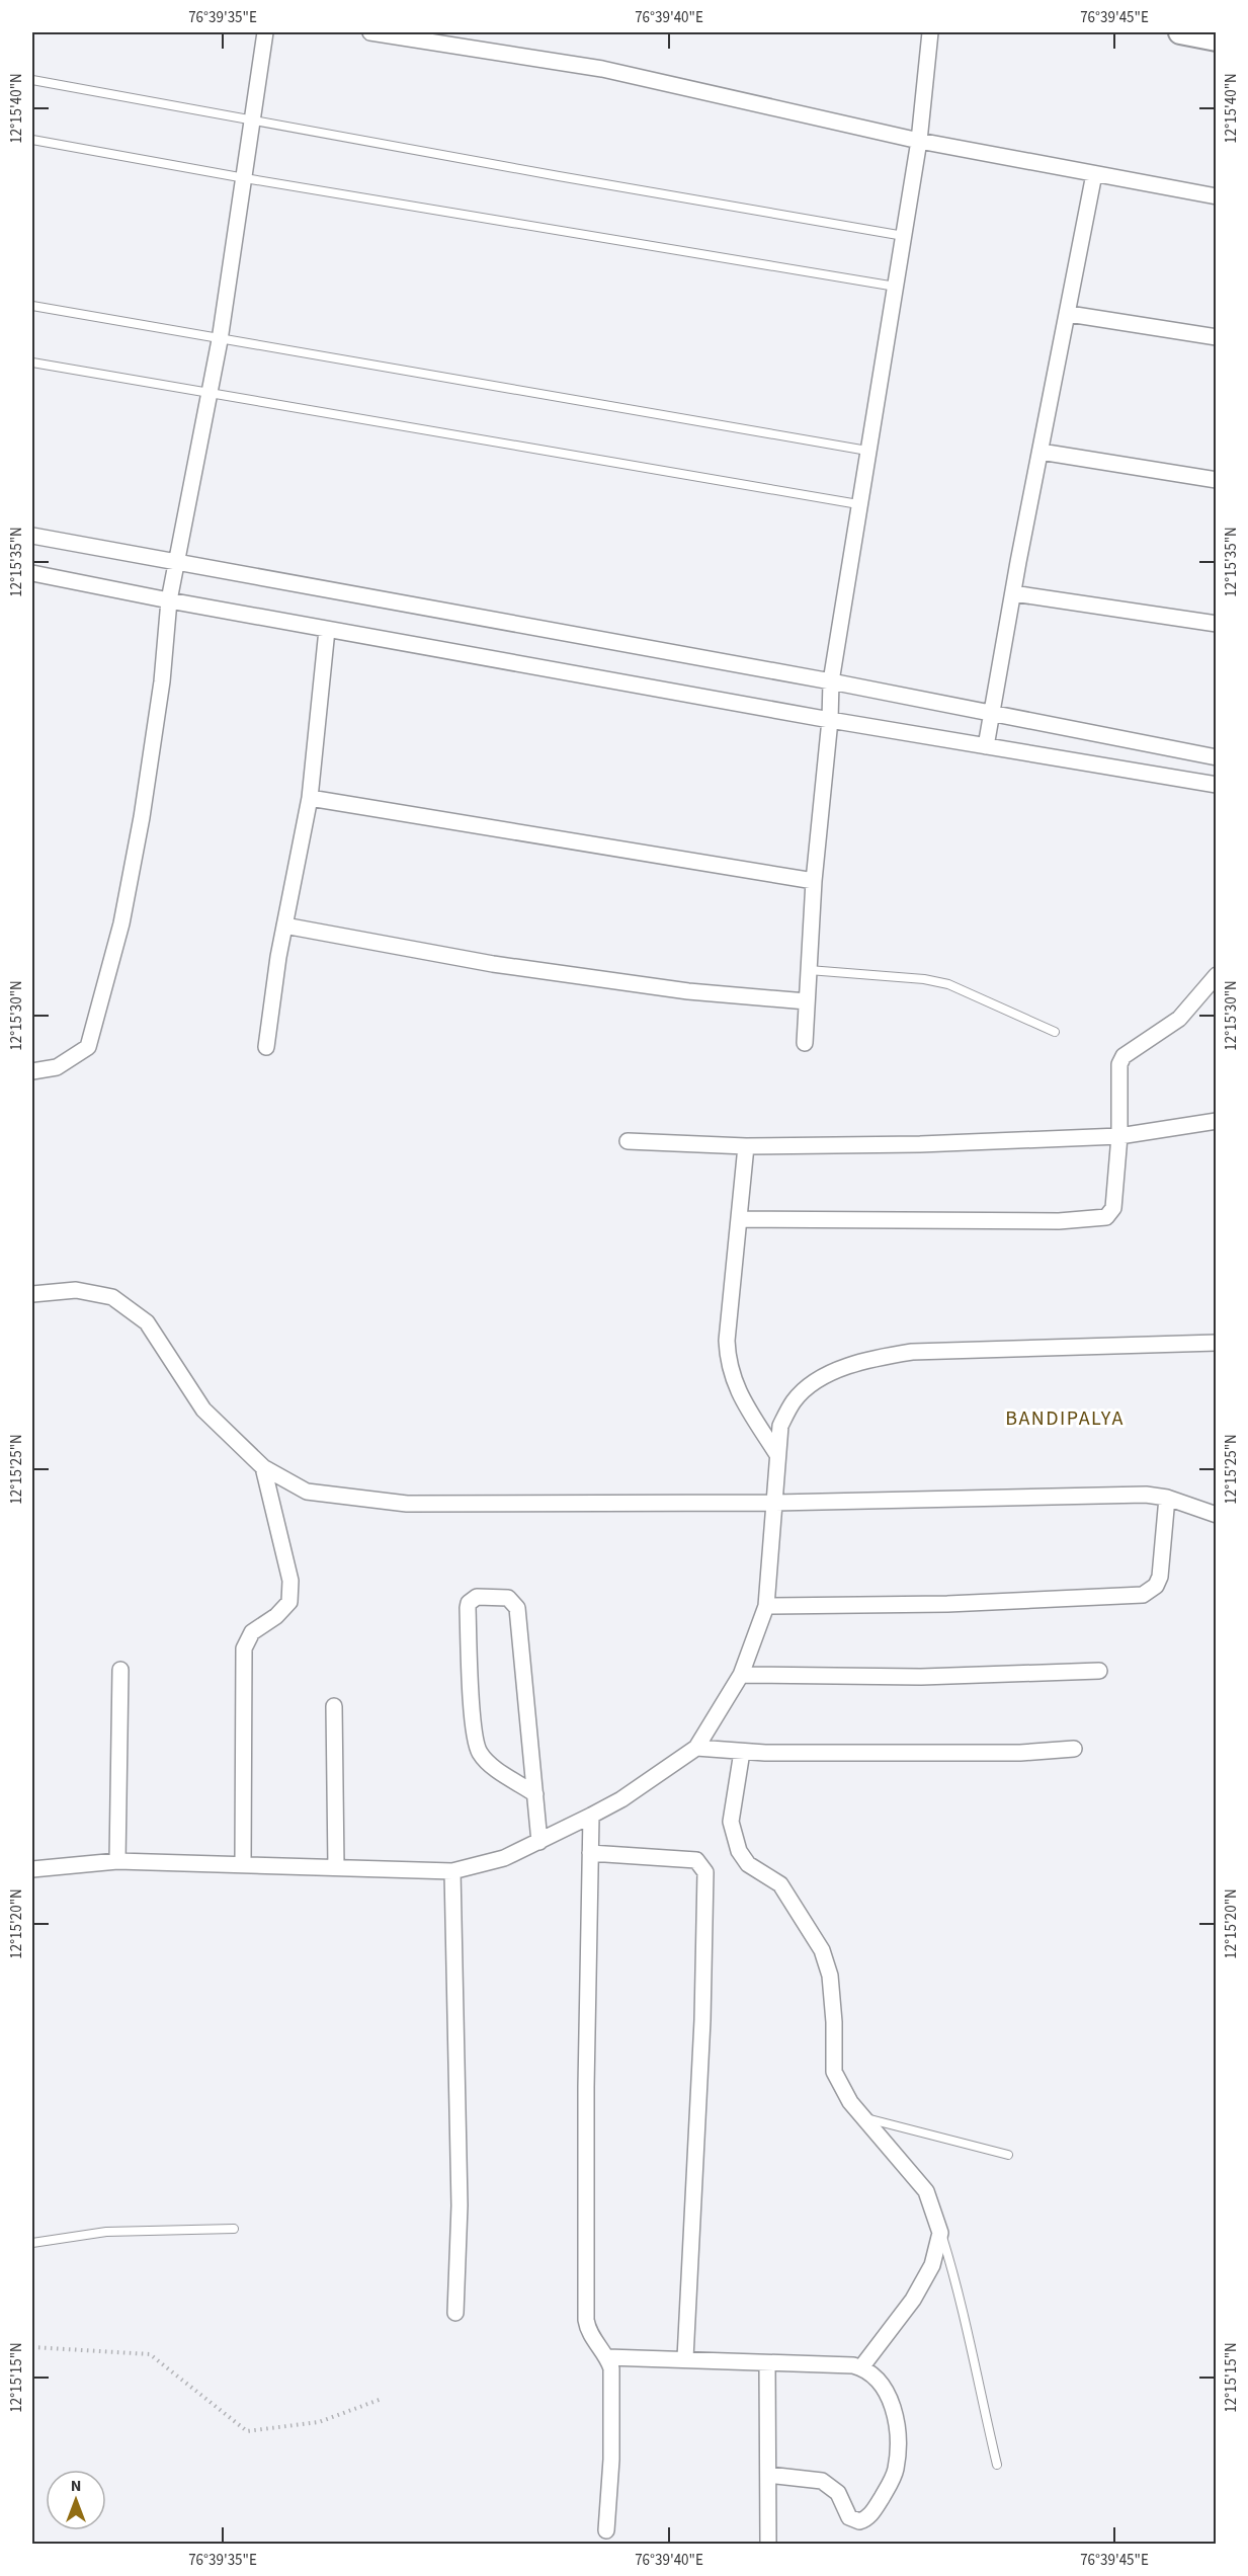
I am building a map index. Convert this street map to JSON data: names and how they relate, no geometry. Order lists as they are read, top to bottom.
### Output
{
  "districts": ["BANDIPALYA"],
  "north": "top",
  "coordinates": [
    "76°39'35\"E",
    "76°39'40\"E",
    "76°39'45\"E",
    "12°15'40\"N",
    "12°15'35\"N",
    "12°15'30\"N",
    "12°15'25\"N",
    "12°15'20\"N",
    "12°15'15\"N"
  ]
}
